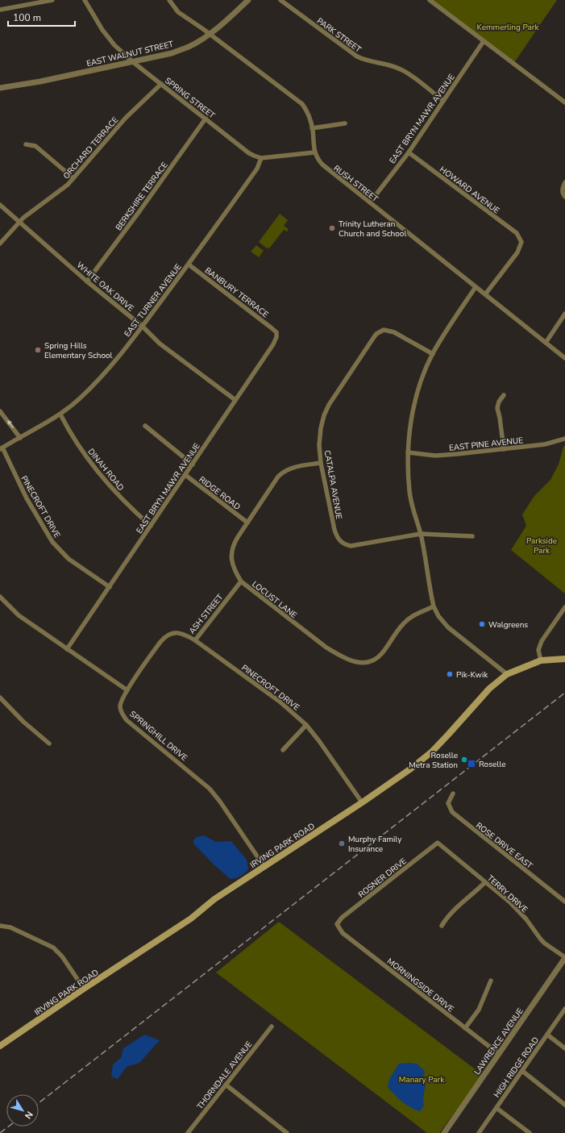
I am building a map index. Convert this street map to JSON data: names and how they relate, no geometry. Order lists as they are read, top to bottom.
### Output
{
  "streets": {
    "main road": ["IRVING PARK ROAD"],
    "street": [
      "PARK STREET",
      "EAST WALNUT STREET",
      "SPRING STREET",
      "EAST BRYN MAWR AVENUE",
      "ORCHARD TERRACE",
      "RUSH STREET",
      "HOWARD AVENUE",
      "BERKSHIRE TERRACE",
      "WHITE OAK DRIVE",
      "BANBURY TERRACE",
      "EAST TURNER AVENUE",
      "EAST PINE AVENUE",
      "DINAH ROAD",
      "CATALPA AVENUE",
      "RIDGE ROAD",
      "PINECROFT DRIVE",
      "LOCUST LANE",
      "ASH STREET",
      "SPRINGHILL DRIVE",
      "ROSE DRIVE EAST",
      "ROSNER DRIVE",
      "TERRY DRIVE",
      "MORNINGSIDE DRIVE",
      "LAWRENCE AVENUE",
      "HIGH RIDGE ROAD",
      "THORNDALE AVENUE"
    ]
  },
  "crossings": [
    ["PARK STREET", "EAST BRYN MAWR AVENUE"],
    ["EAST WALNUT STREET", "SPRING STREET"],
    ["EAST WALNUT STREET", "RUSH STREET"],
    ["SPRING STREET", "ORCHARD TERRACE"],
    ["SPRING STREET", "BERKSHIRE TERRACE"],
    ["SPRING STREET", "EAST TURNER AVENUE"],
    ["EAST BRYN MAWR AVENUE", "RUSH STREET"],
    ["EAST BRYN MAWR AVENUE", "HOWARD AVENUE"],
    ["EAST BRYN MAWR AVENUE", "WHITE OAK DRIVE"],
    ["EAST BRYN MAWR AVENUE", "BANBURY TERRACE"],
    ["EAST BRYN MAWR AVENUE", "DINAH ROAD"],
    ["EAST BRYN MAWR AVENUE", "RIDGE ROAD"],
    ["EAST BRYN MAWR AVENUE", "PINECROFT DRIVE"],
    ["ORCHARD TERRACE", "WHITE OAK DRIVE"],
    ["RUSH STREET", "HOWARD AVENUE"],
    ["BERKSHIRE TERRACE", "WHITE OAK DRIVE"],
    ["WHITE OAK DRIVE", "EAST TURNER AVENUE"],
    ["BANBURY TERRACE", "EAST TURNER AVENUE"],
    ["EAST TURNER AVENUE", "DINAH ROAD"],
    ["EAST TURNER AVENUE", "PINECROFT DRIVE"],
    ["CATALPA AVENUE", "LOCUST LANE"],
    ["RIDGE ROAD", "LOCUST LANE"],
    ["PINECROFT DRIVE", "ASH STREET"],
    ["PINECROFT DRIVE", "IRVING PARK ROAD"],
    ["LOCUST LANE", "ASH STREET"],
    ["ASH STREET", "SPRINGHILL DRIVE"],
    ["SPRINGHILL DRIVE", "IRVING PARK ROAD"],
    ["ROSNER DRIVE", "TERRY DRIVE"],
    ["ROSNER DRIVE", "MORNINGSIDE DRIVE"],
    ["TERRY DRIVE", "LAWRENCE AVENUE"],
    ["MORNINGSIDE DRIVE", "LAWRENCE AVENUE"]
  ],
  "parks": ["Kemmerling Park", "Parkside Park", "Manary Park"],
  "places": {
    "other": [
      "Trinity Lutheran Church and School",
      "Spring Hills Elementary School",
      "Walgreens",
      "Pik-Kwik",
      "Roselle Metra Station",
      "Murphy Family Insurance"
    ],
    "transit": ["Roselle"]
  },
  "scale_bar": "100 m",
  "north": "bottom right"
}
